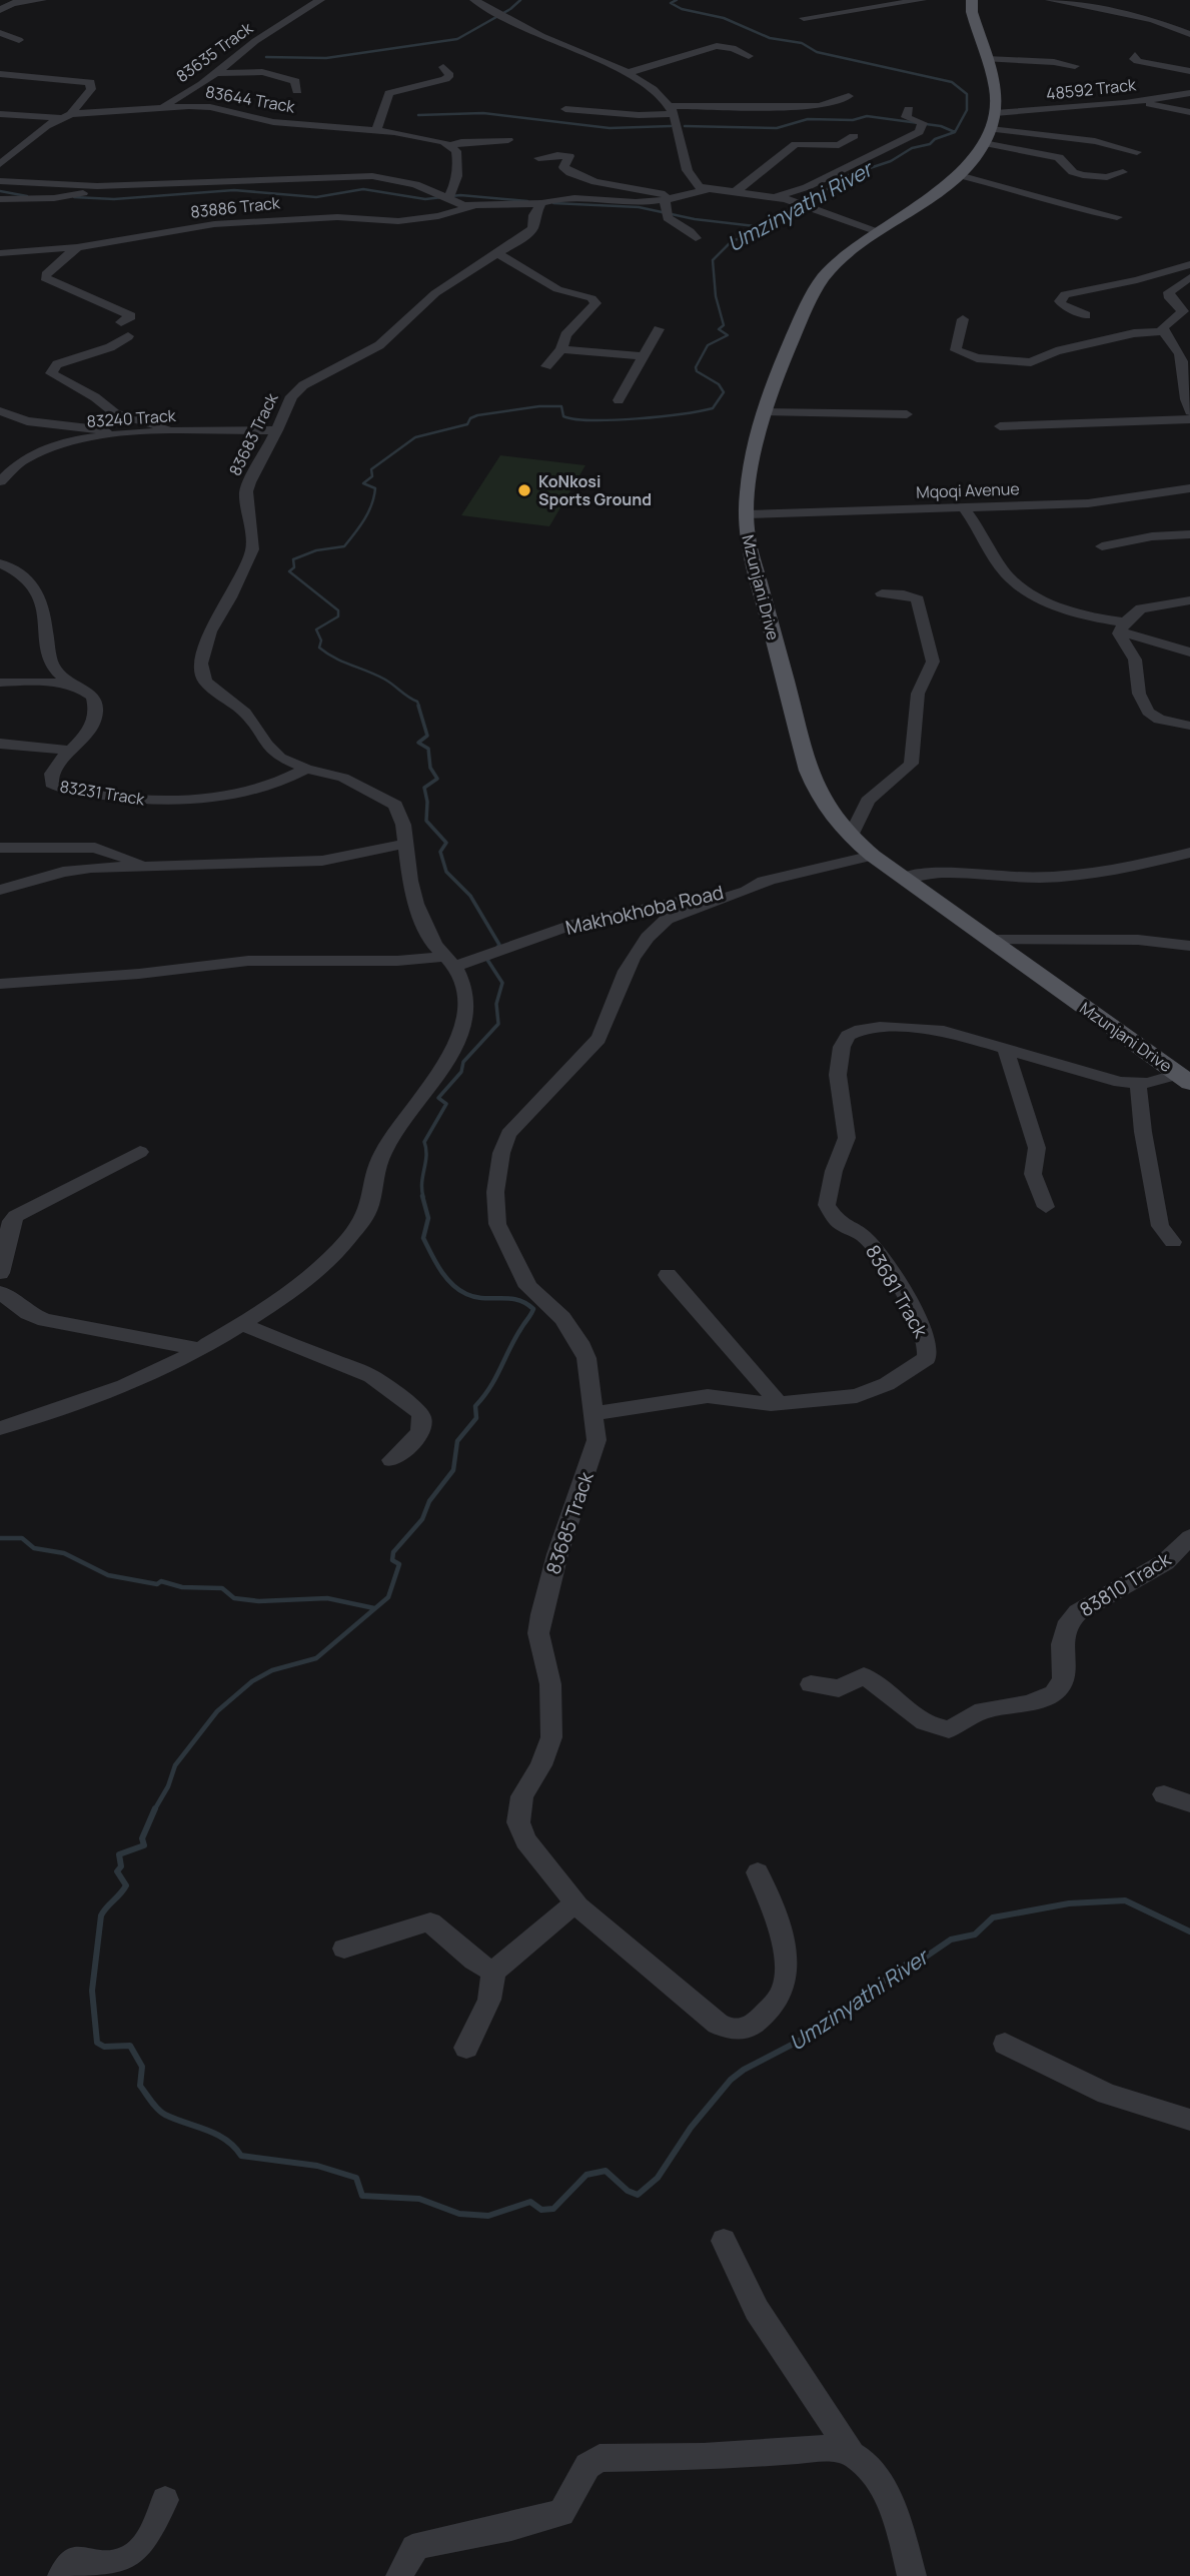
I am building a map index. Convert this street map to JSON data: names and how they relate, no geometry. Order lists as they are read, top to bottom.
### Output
{
  "streets": {
    "main road": ["Mzunjani Drive"],
    "street": [
      "83635 Track",
      "48592 Track",
      "83644 Track",
      "83886 Track",
      "83240 Track",
      "83683 Track",
      "Mqoqi Avenue",
      "83231 Track",
      "Makhokhoba Road",
      "83681 Track",
      "83685 Track",
      "83810 Track"
    ]
  },
  "crossings": [
    ["83635 Track", "83644 Track"],
    ["48592 Track", "Mzunjani Drive"],
    ["83240 Track", "83683 Track"],
    ["83683 Track", "83231 Track"],
    ["83683 Track", "Makhokhoba Road"],
    ["Mqoqi Avenue", "Mzunjani Drive"],
    ["Mzunjani Drive", "Makhokhoba Road"],
    ["Mzunjani Drive", "83681 Track"],
    ["Makhokhoba Road", "83685 Track"],
    ["83681 Track", "83685 Track"]
  ],
  "water": ["Umzinyathi River"],
  "places": ["KoNkosi Sports Ground"]
}
